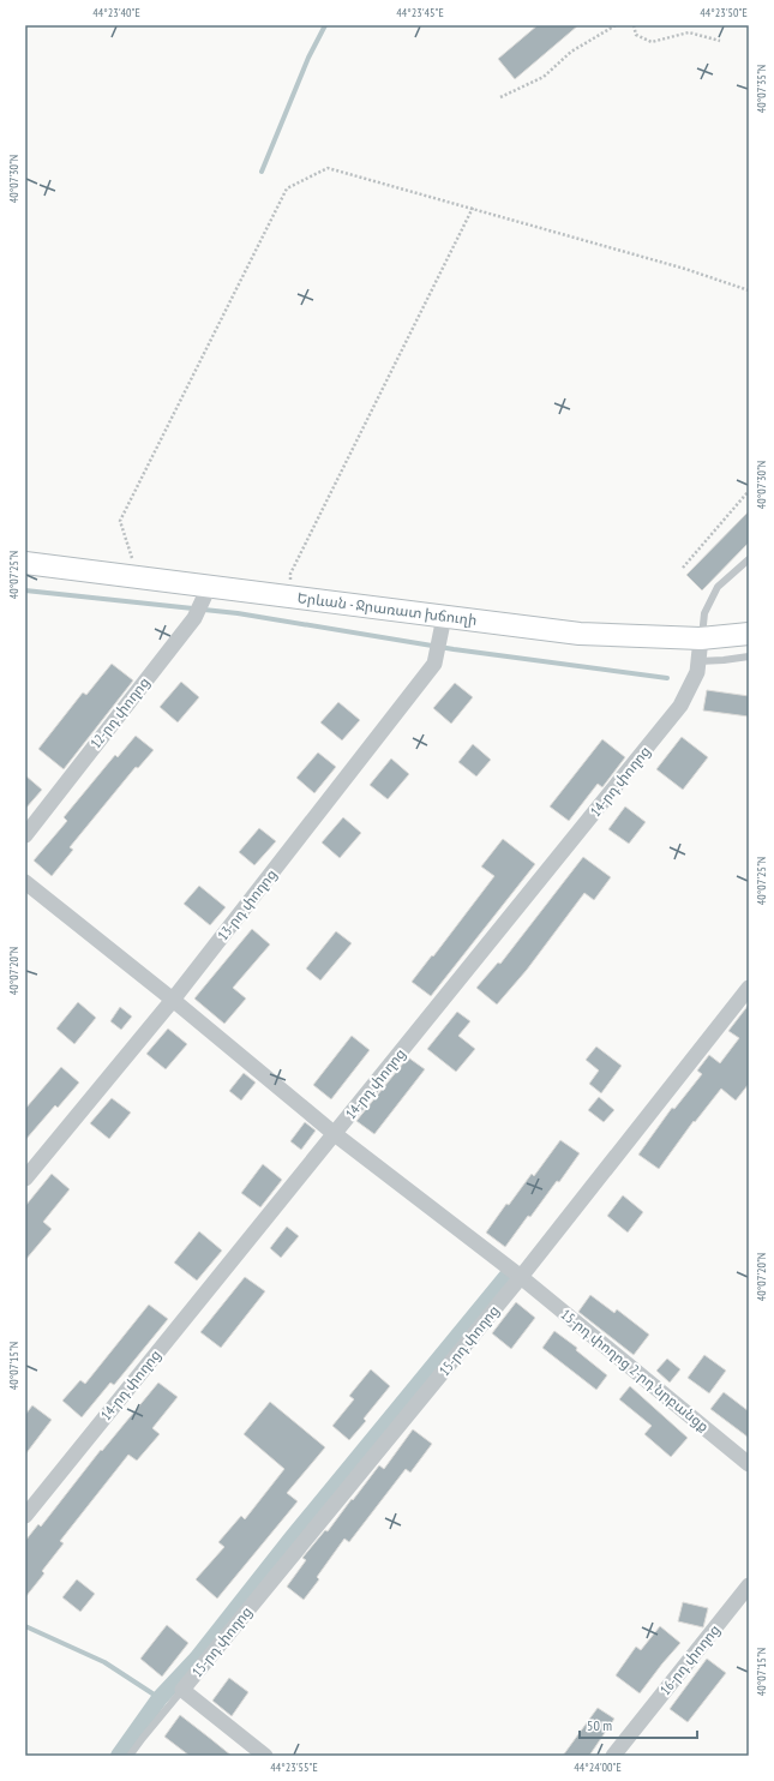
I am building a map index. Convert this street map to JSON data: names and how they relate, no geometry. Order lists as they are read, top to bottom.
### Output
{
  "streets": {
    "main road": ["Երևան - Ջրառատ խճուղի"],
    "street": [
      "12-րդ փողոց",
      "14-րդ փողոց",
      "13-րդ փողոց",
      "15-րդ փողոց",
      "15-րդ փողոց 2-րդ նրբանցք",
      "16-րդ փողոց"
    ]
  },
  "crossings": [
    ["Երևան - Ջրառատ խճուղի", "12-րդ փողոց"],
    ["Երևան - Ջրառատ խճուղի", "14-րդ փողոց"],
    ["Երևան - Ջրառատ խճուղի", "13-րդ փողոց"],
    ["14-րդ փողոց", "15-րդ փողոց 2-րդ նրբանցք"],
    ["13-րդ փողոց", "15-րդ փողոց 2-րդ նրբանցք"],
    ["15-րդ փողոց", "15-րդ փողոց 2-րդ նրբանցք"]
  ],
  "scale_bar": "50 m",
  "coordinates": [
    "44°23'40\"E",
    "44°23'45\"E",
    "44°23'50\"E",
    "40°07'35\"N",
    "40°07'30\"N",
    "40°07'25\"N",
    "40°07'20\"N",
    "40°07'15\"N",
    "44°23'55\"E",
    "44°24'00\"E"
  ]
}
